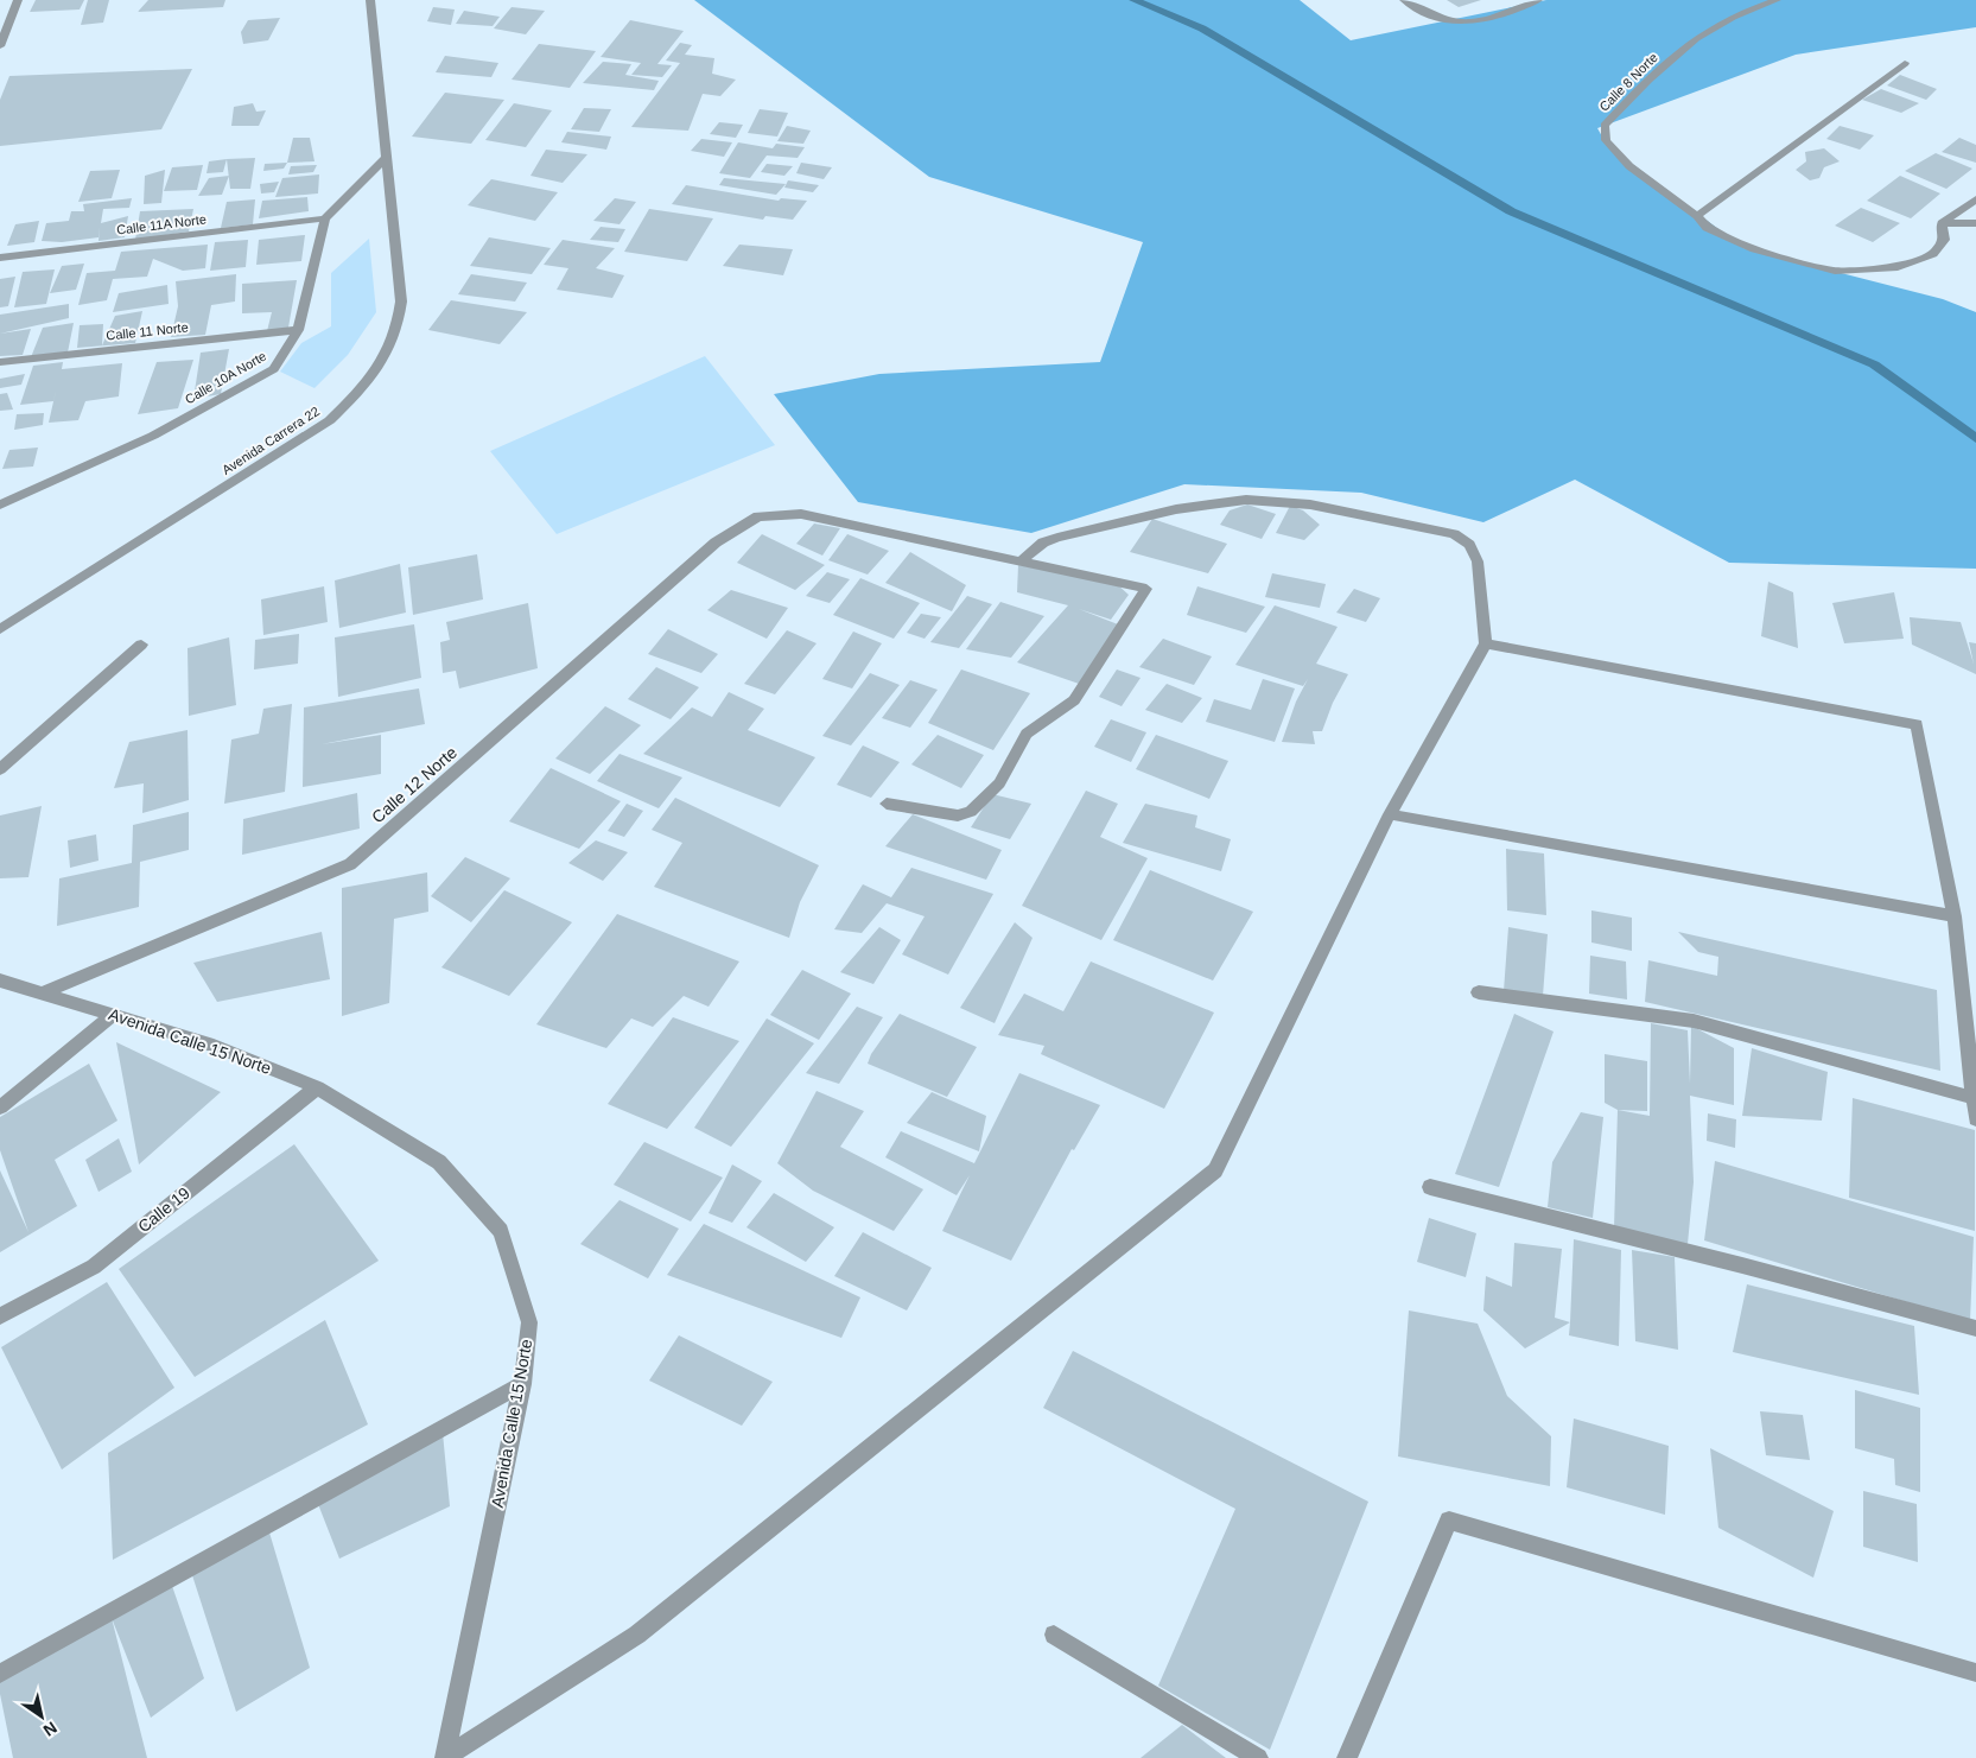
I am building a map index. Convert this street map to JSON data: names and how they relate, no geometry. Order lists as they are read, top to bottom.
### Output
{
  "streets": {
    "street": [
      "Calle 8 Norte",
      "Calle 11A Norte",
      "Calle 11 Norte",
      "Calle 10A Norte",
      "Avenida Carrera 22",
      "Calle 12 Norte",
      "Avenida Calle 15 Norte",
      "Calle 19"
    ]
  },
  "crossings": [
    ["Calle 11A Norte", "Calle 10A Norte"],
    ["Calle 11 Norte", "Calle 10A Norte"],
    ["Calle 12 Norte", "Avenida Calle 15 Norte"],
    ["Avenida Calle 15 Norte", "Calle 19"]
  ],
  "north": "bottom right"
}
